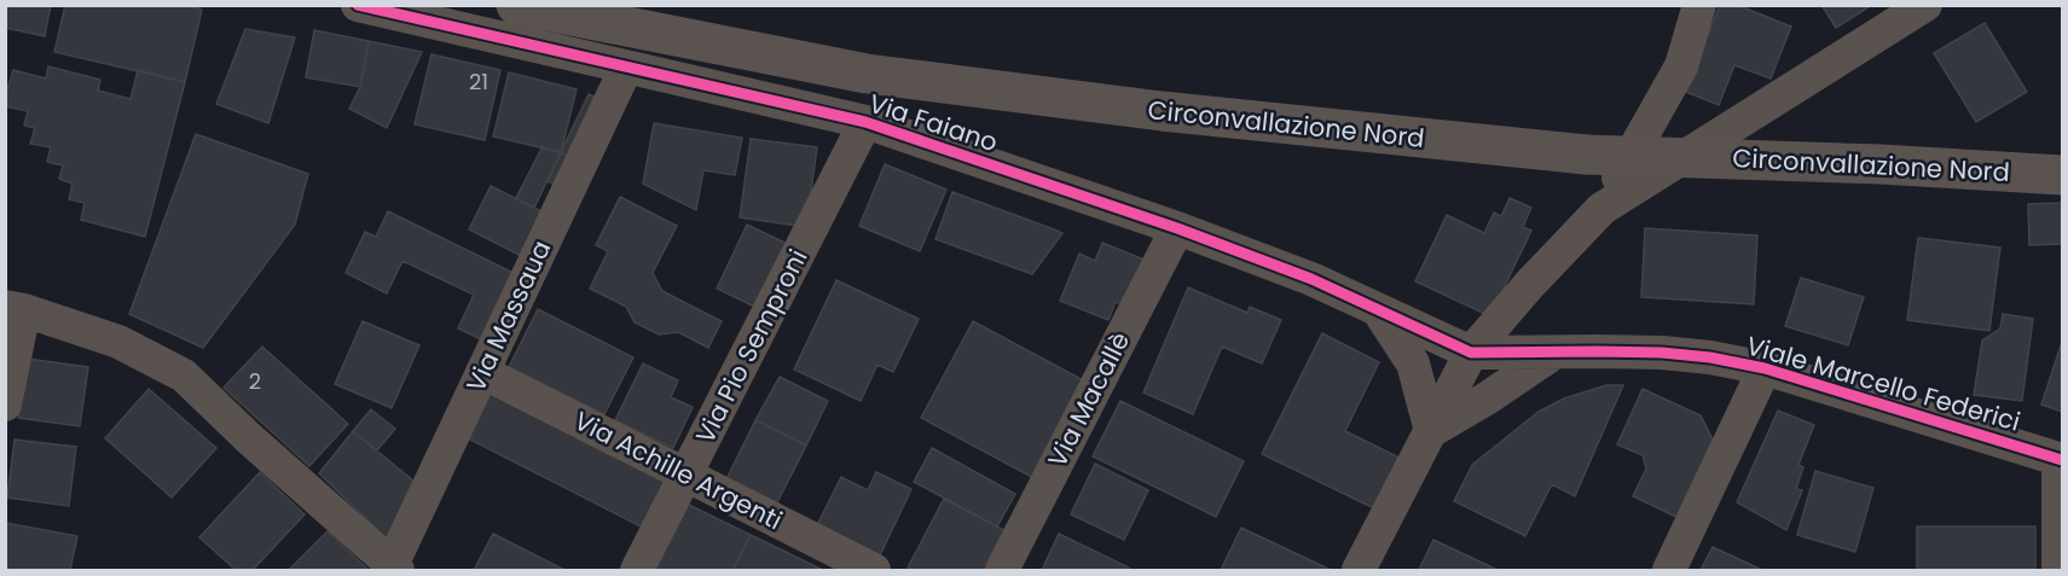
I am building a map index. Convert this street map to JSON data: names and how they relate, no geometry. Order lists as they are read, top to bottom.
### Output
{
  "streets": {
    "main road": ["Circonvallazione Nord"],
    "street": [
      "Via Faiano",
      "Via Massaua",
      "Via Pio Semproni",
      "Viale Marcello Federici",
      "Via Macallè",
      "Via Achille Argenti"
    ]
  },
  "crossings": [
    ["Via Faiano", "Via Massaua"],
    ["Via Faiano", "Via Pio Semproni"],
    ["Via Faiano", "Viale Marcello Federici"],
    ["Via Faiano", "Via Macallè"],
    ["Via Massaua", "Via Achille Argenti"],
    ["Via Pio Semproni", "Via Achille Argenti"]
  ],
  "house_numbers": ["21", "2"]
}
